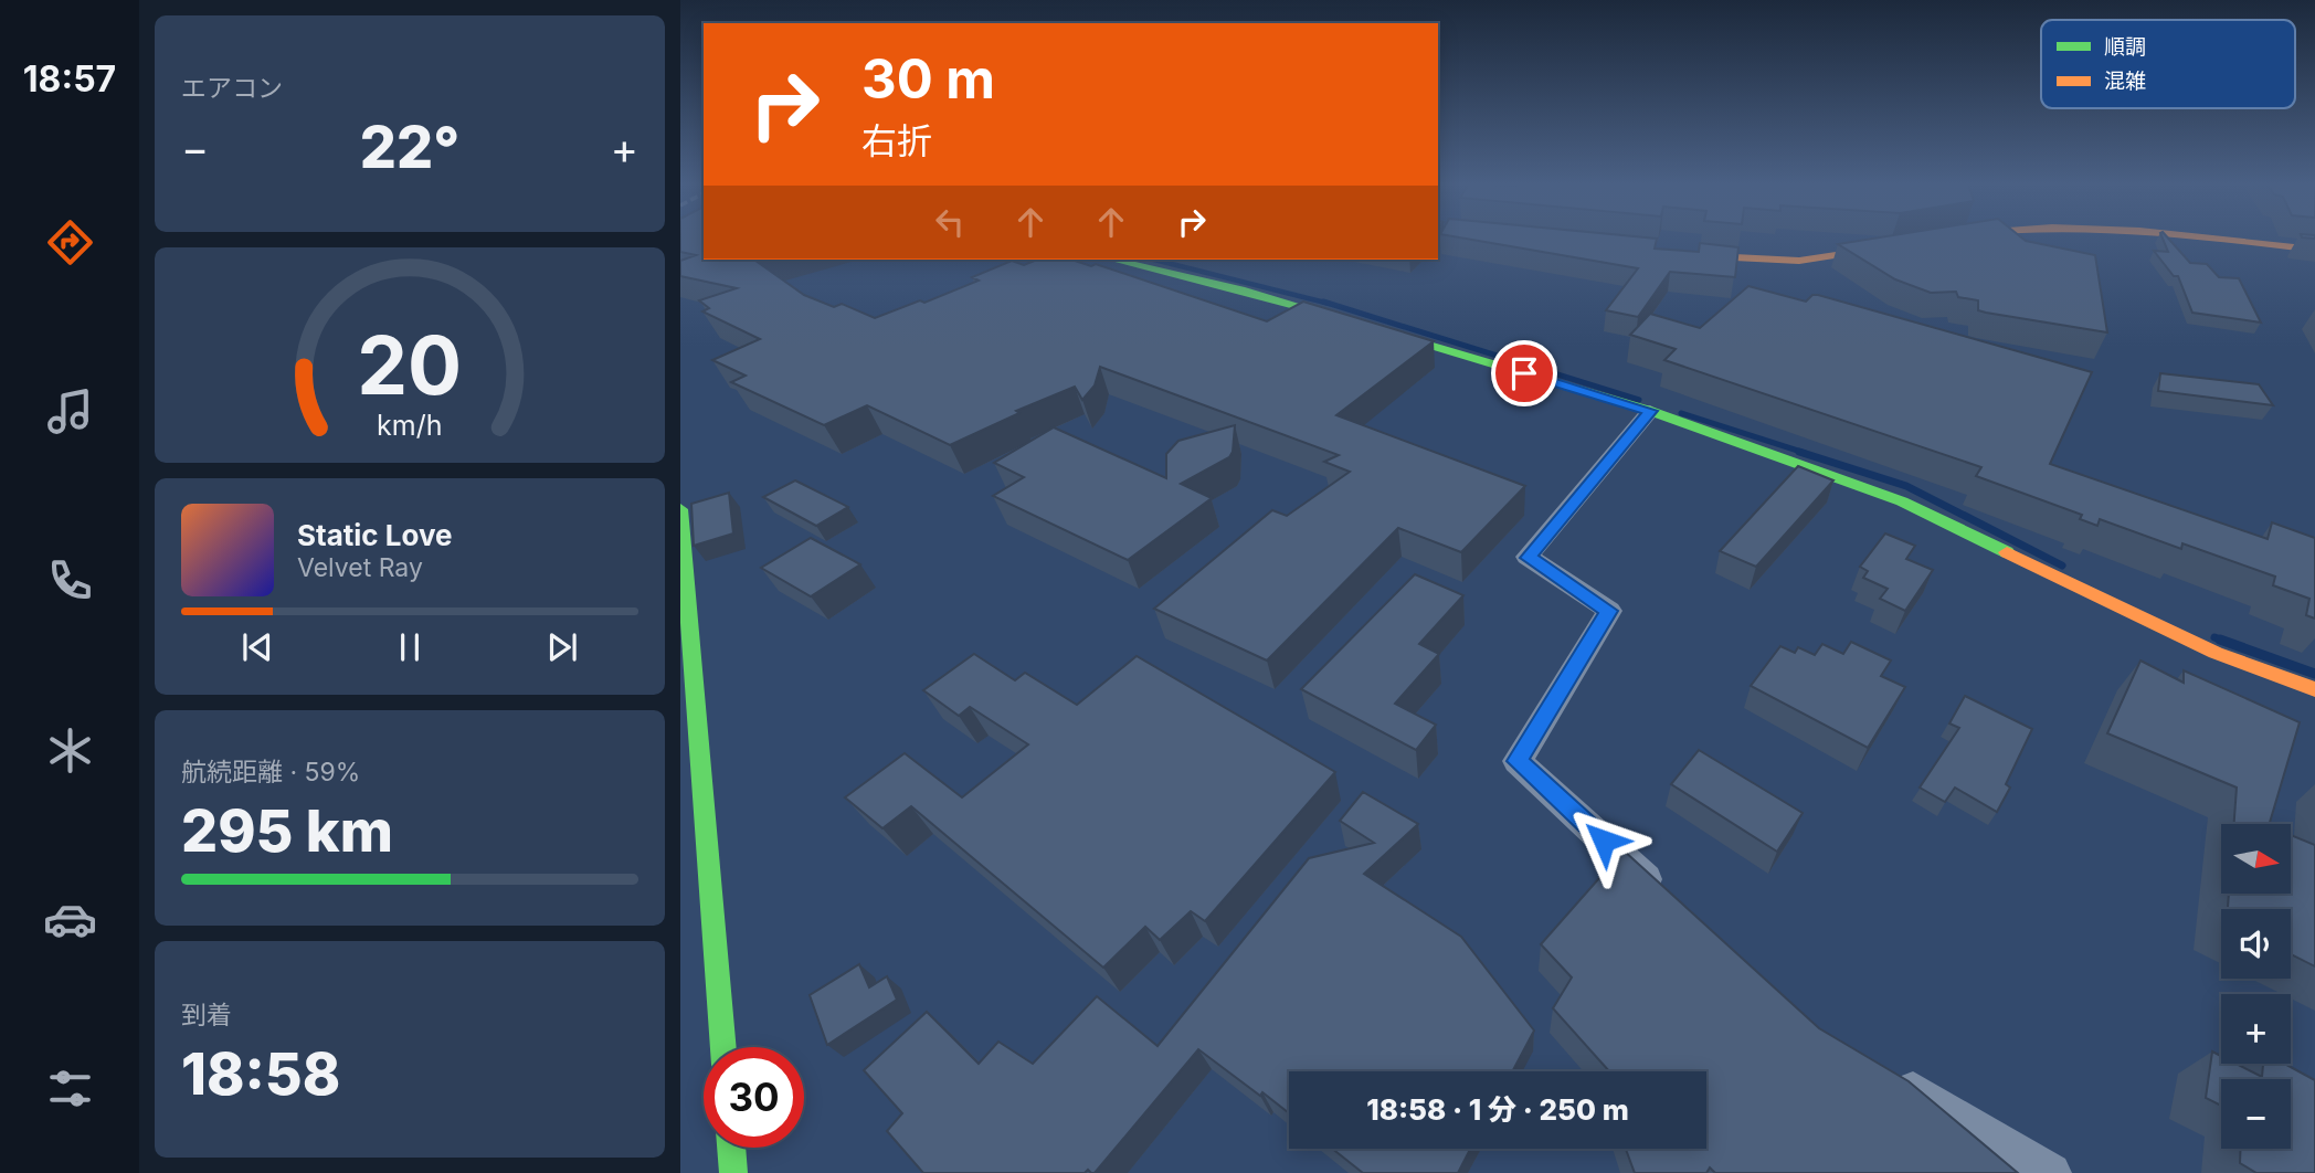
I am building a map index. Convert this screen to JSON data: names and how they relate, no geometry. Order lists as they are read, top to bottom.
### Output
{
  "legend": ["順調", "混雑"],
  "north": "right",
  "page": {
    "tabs": "18:57",
    "tile": [
      "エアコン",
      ["航続距離 · 59%", "295 km"],
      ["到着", "18:58"]
    ],
    "turn": ["30 m", "右折"],
    "heat": ["−", "22°", "+"],
    "song": ["Static Love", "Velvet Ray"],
    "map_buttons": ["+", "−"],
    "limit": "30",
    "trip": "18:58 · 1 分 · 250 m",
    "gauge": ["20", "km/h"]
  }
}
